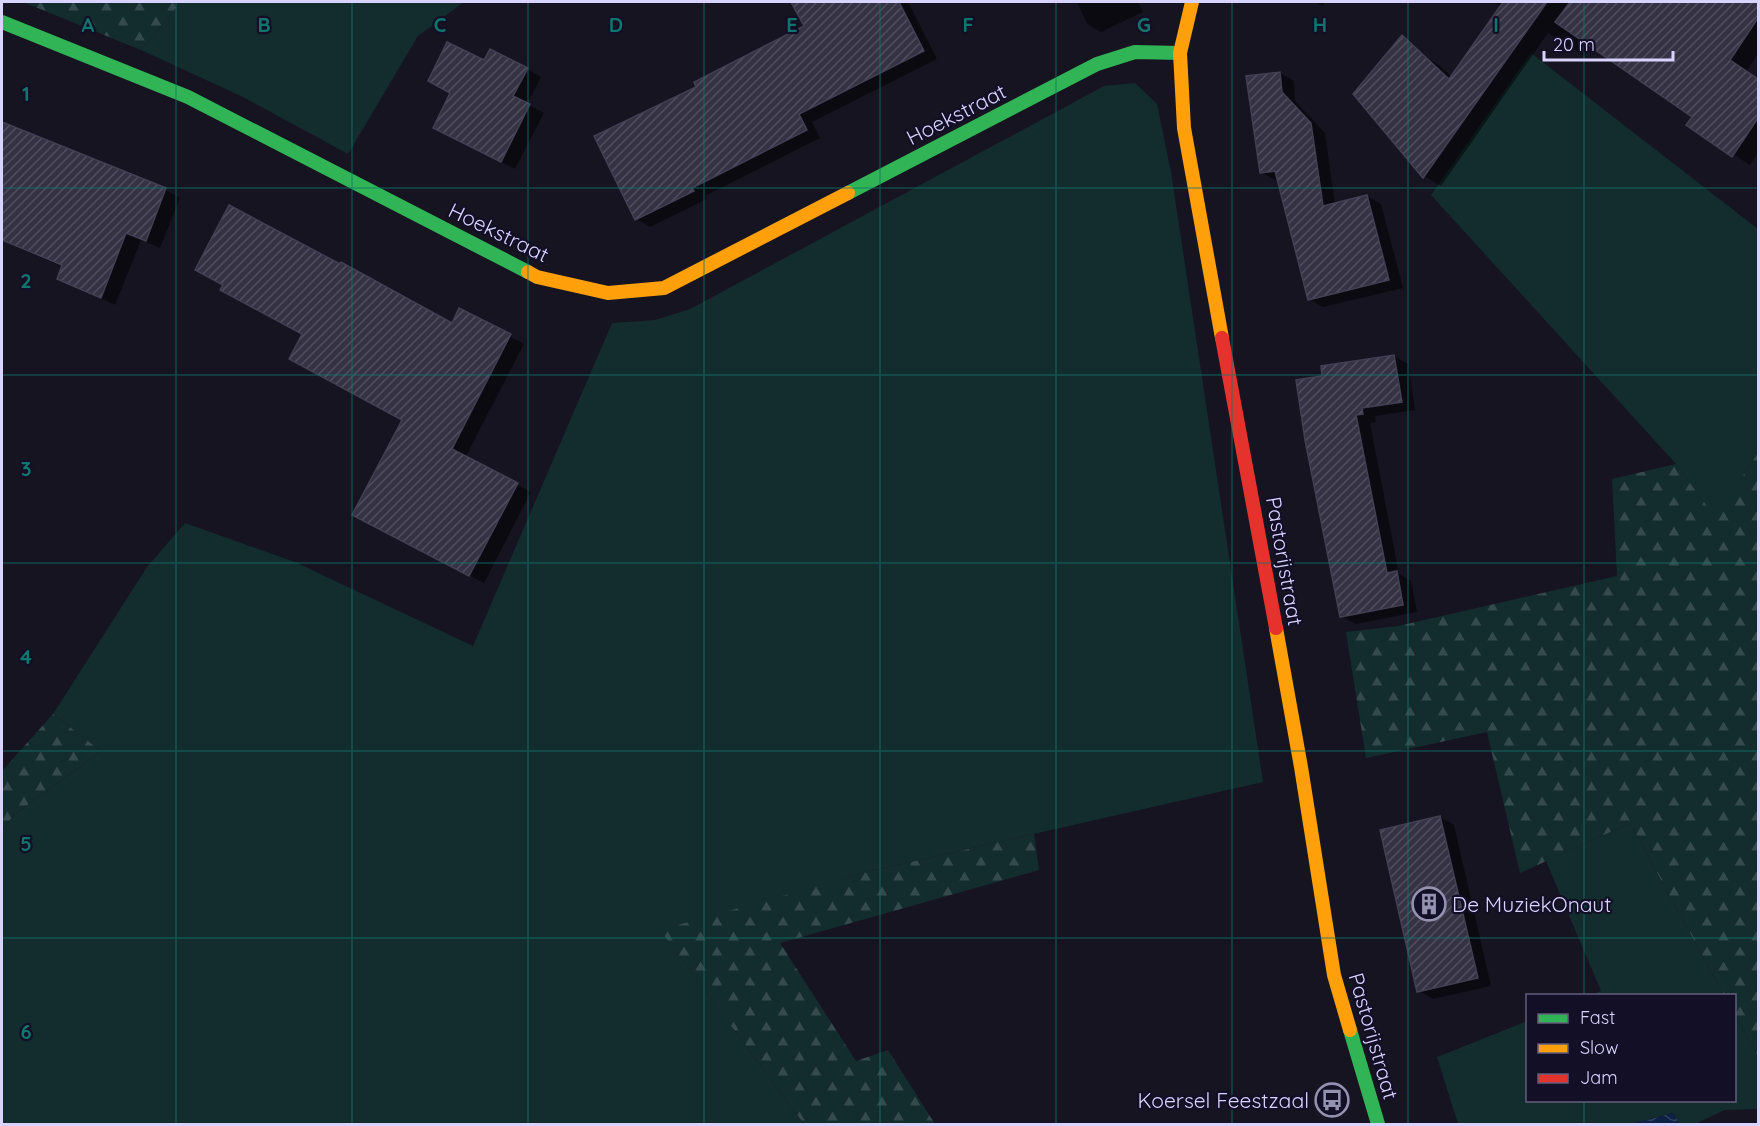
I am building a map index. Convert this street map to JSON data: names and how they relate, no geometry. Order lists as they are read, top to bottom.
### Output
{
  "streets": {
    "street": ["Hoekstraat", "Pastorijstraat"]
  },
  "crossings": [
    ["Hoekstraat", "Pastorijstraat"]
  ],
  "places": {
    "building": ["De MuziekOnaut"],
    "bus stop": ["Koersel Feestzaal"]
  },
  "legend": ["Fast", "Slow", "Jam"],
  "scale_bar": "20 m",
  "grid": {
    "columns": [
      "A",
      "B",
      "C",
      "D",
      "E",
      "F",
      "G",
      "H",
      "I"
    ],
    "rows": [
      "1",
      "2",
      "3",
      "4",
      "5",
      "6"
    ]
  }
}
